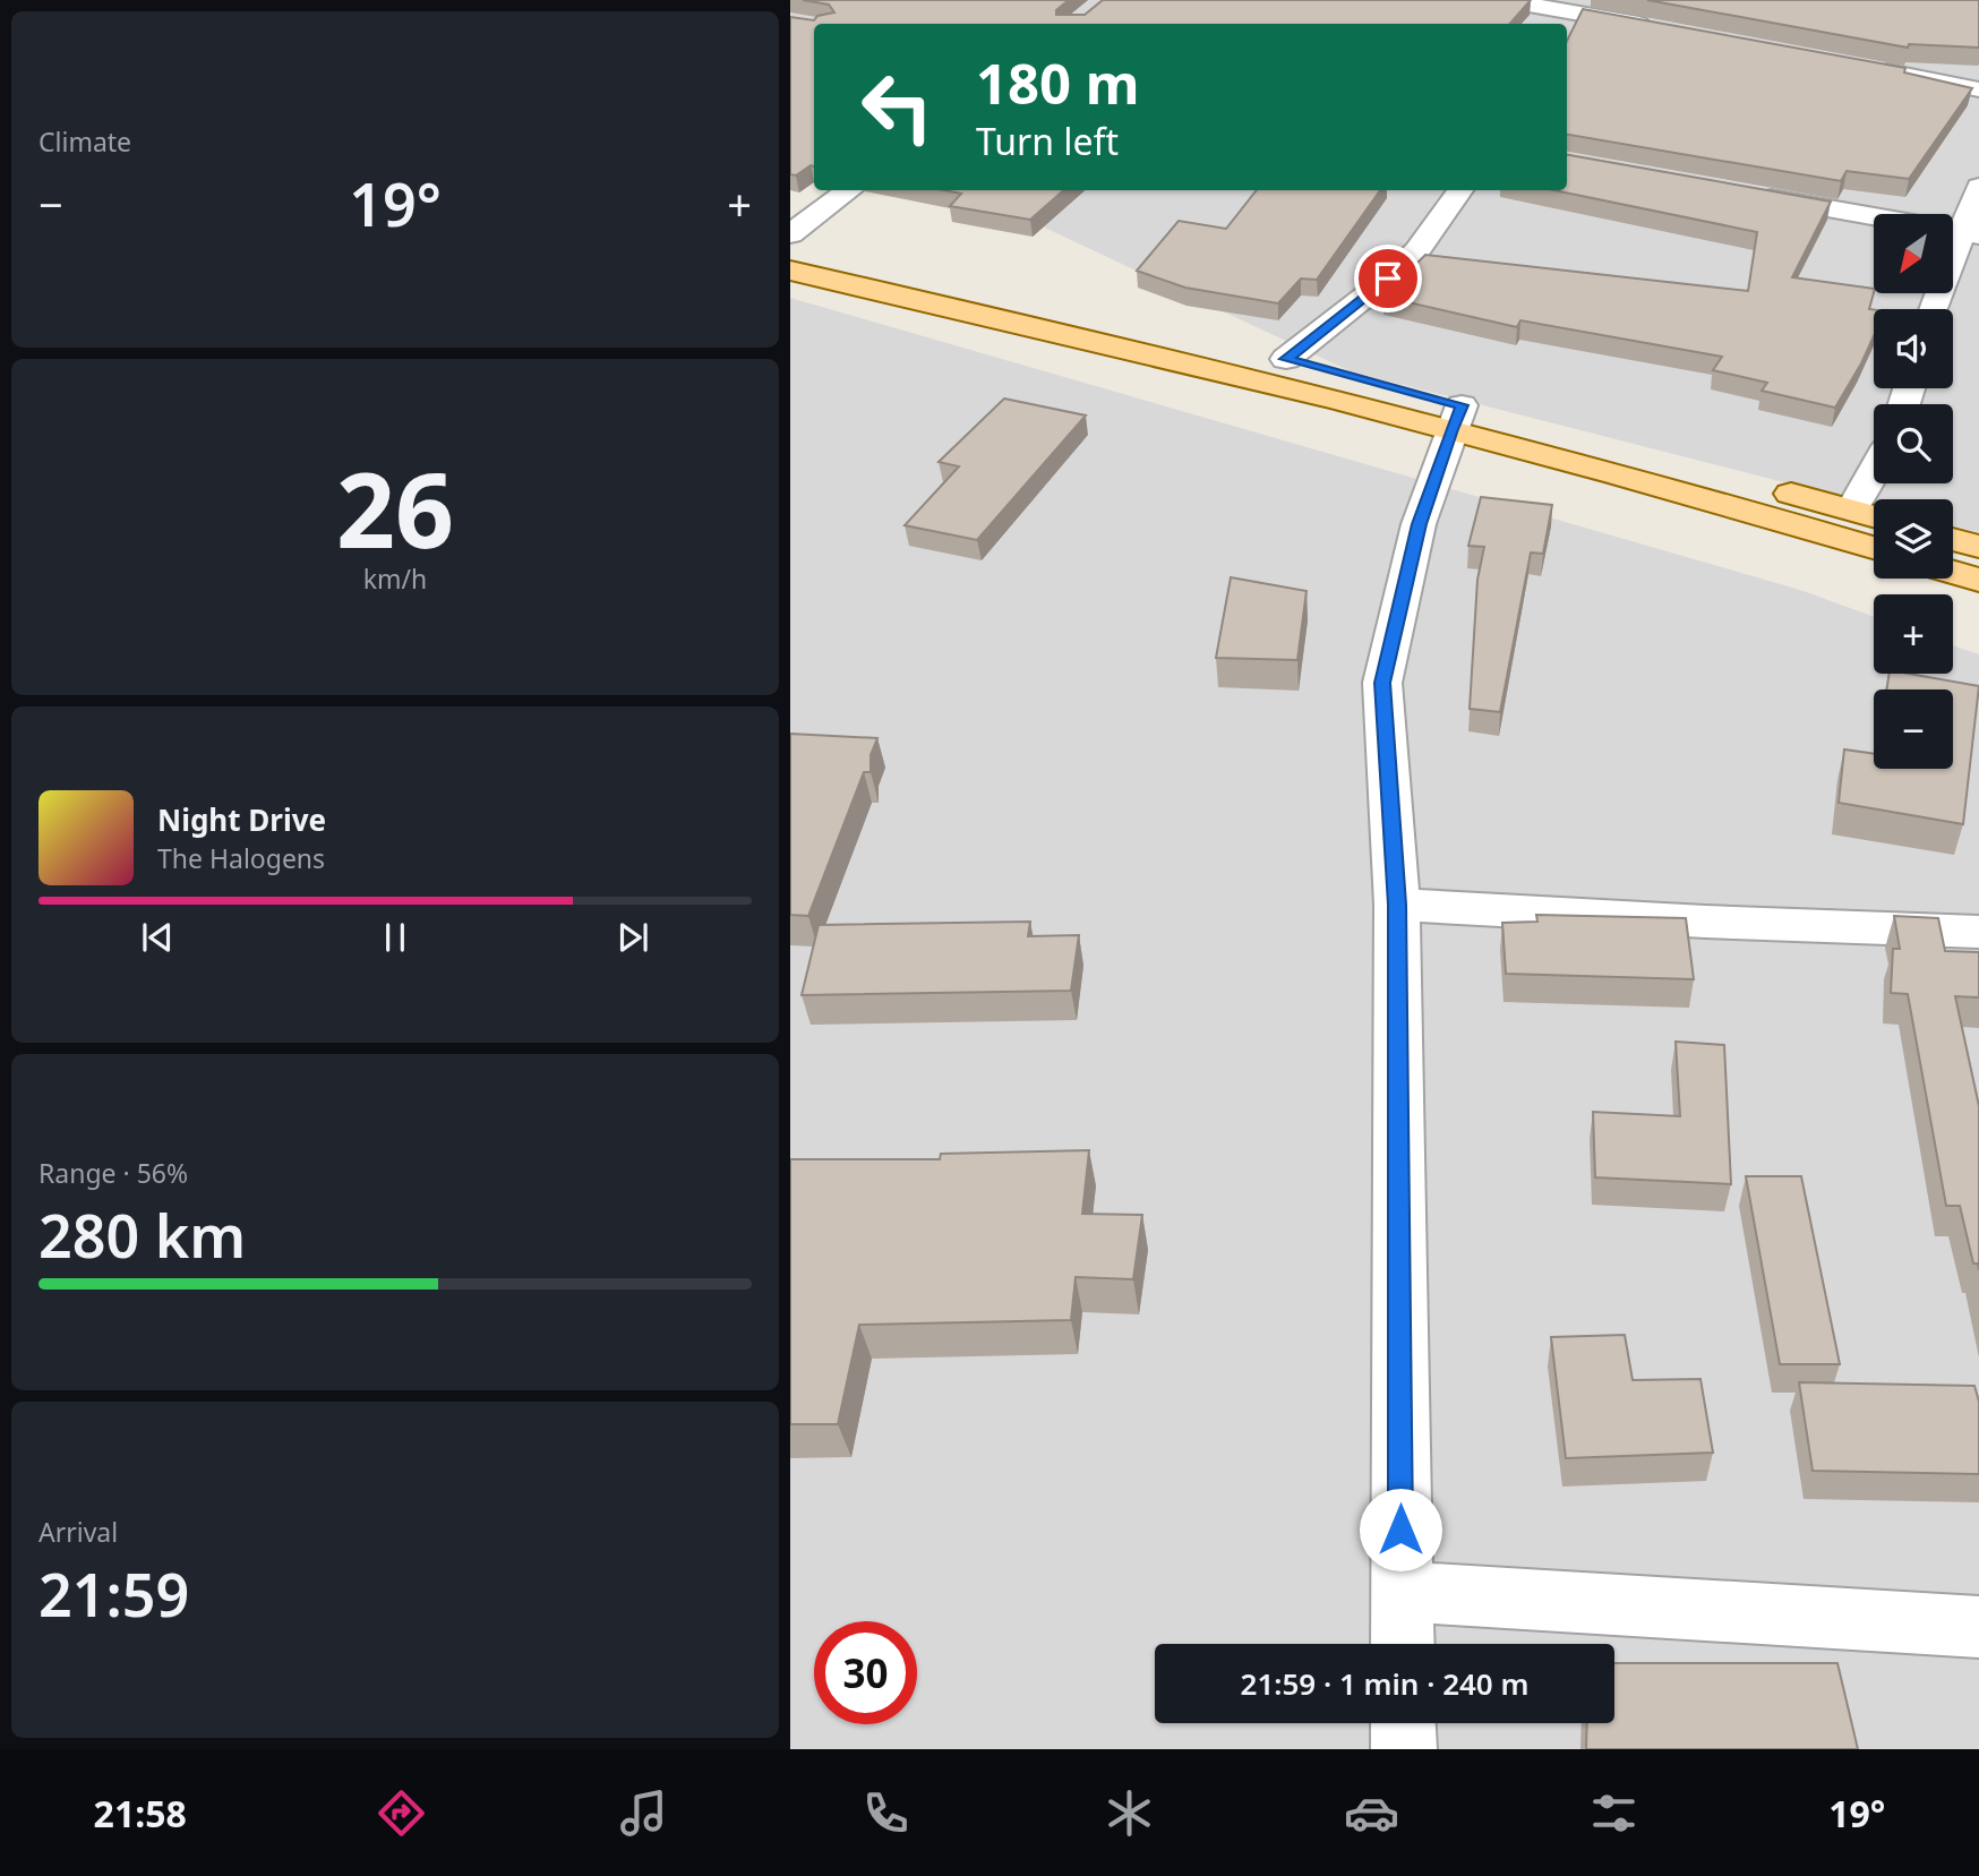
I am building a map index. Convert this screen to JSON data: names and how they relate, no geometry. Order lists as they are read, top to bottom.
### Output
{
  "north": "bottom left",
  "page": {
    "tile": [
      "Climate",
      ["26", "km/h"],
      ["Range · 56%", "280 km"],
      ["Arrival", "21:59"]
    ],
    "turn": ["180 m", "Turn left"],
    "heat": ["−", "19°", "+"],
    "map_buttons": ["+", "−"],
    "song": ["Night Drive", "The Halogens"],
    "limit": "30",
    "trip": "21:59 · 1 min · 240 m",
    "tabs": ["21:58", "19°"]
  }
}
